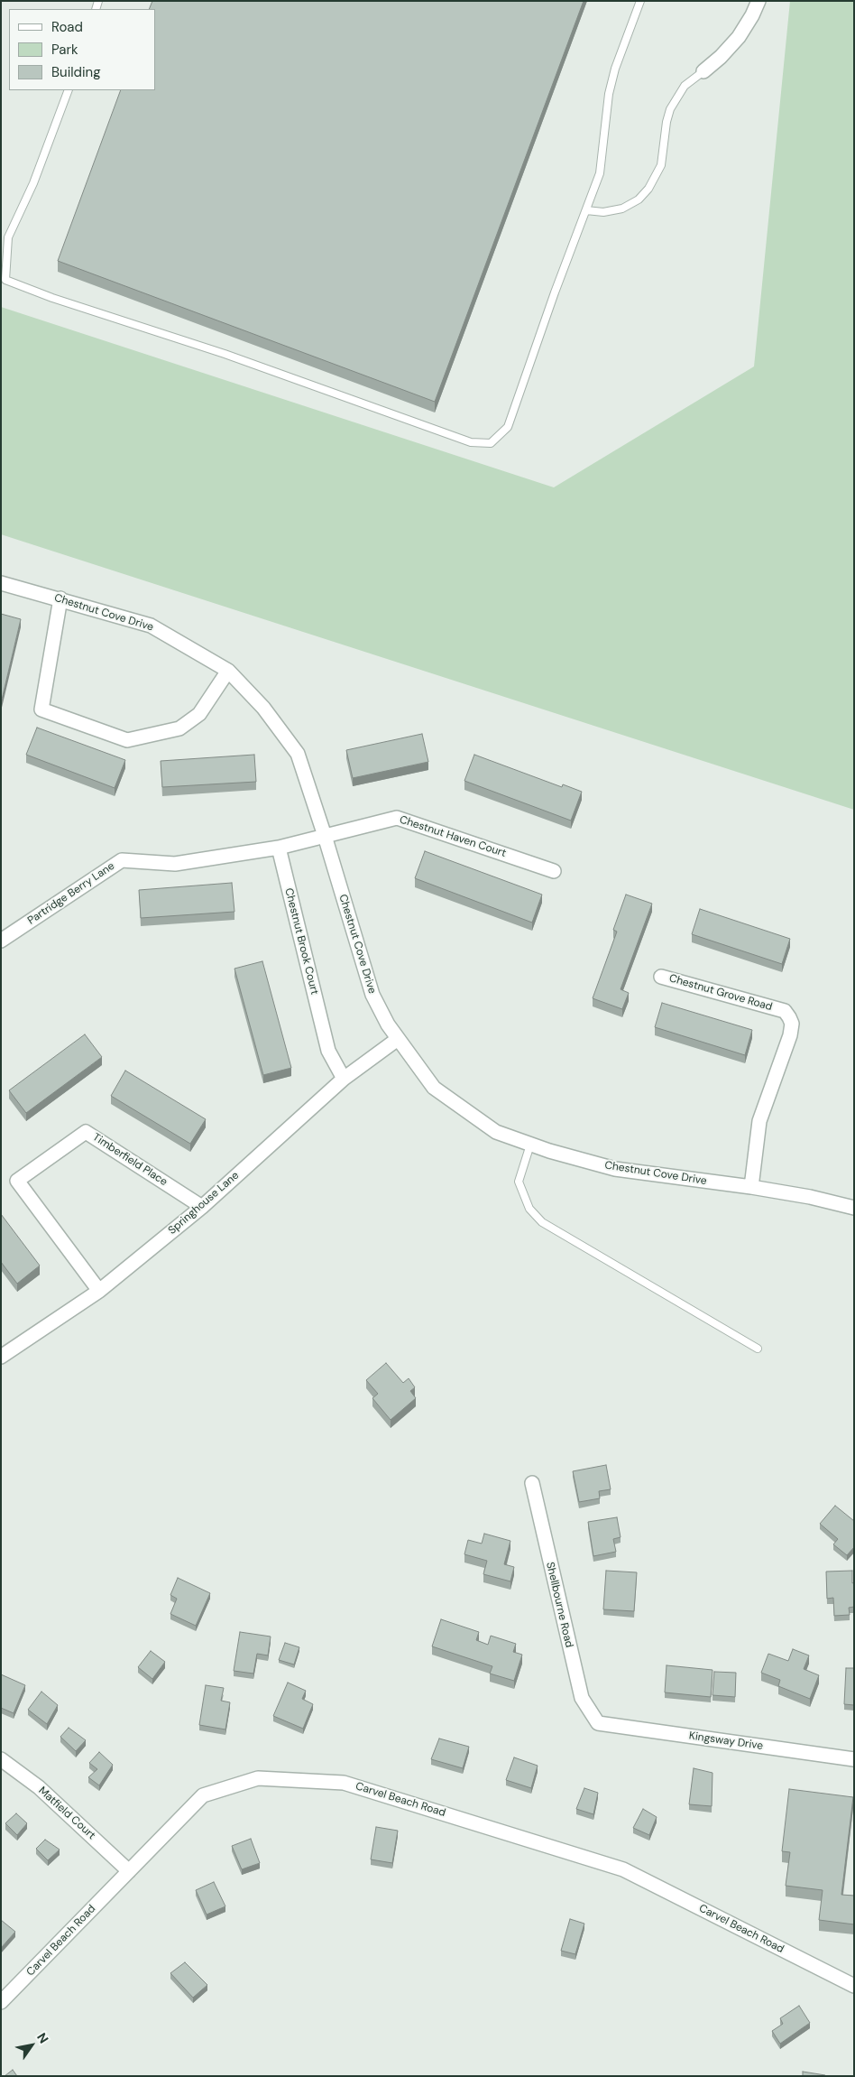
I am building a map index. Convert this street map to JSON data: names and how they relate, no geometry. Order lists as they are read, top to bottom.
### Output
{
  "streets": {
    "street": [
      "Chestnut Cove Drive",
      "Chestnut Haven Court",
      "Partridge Berry Lane",
      "Chestnut Brook Court",
      "Chestnut Grove Road",
      "Timberfield Place",
      "Springhouse Lane",
      "Shellbourne Road",
      "Kingsway Drive",
      "Carvel Beach Road",
      "Matfield Court"
    ]
  },
  "crossings": [
    ["Chestnut Cove Drive", "Chestnut Haven Court"],
    ["Chestnut Cove Drive", "Chestnut Grove Road"],
    ["Chestnut Cove Drive", "Springhouse Lane"],
    ["Partridge Berry Lane", "Chestnut Brook Court"],
    ["Chestnut Brook Court", "Springhouse Lane"],
    ["Timberfield Place", "Springhouse Lane"],
    ["Shellbourne Road", "Kingsway Drive"],
    ["Carvel Beach Road", "Matfield Court"]
  ],
  "legend": ["Road", "Park", "Building"],
  "north": "top right"
}
